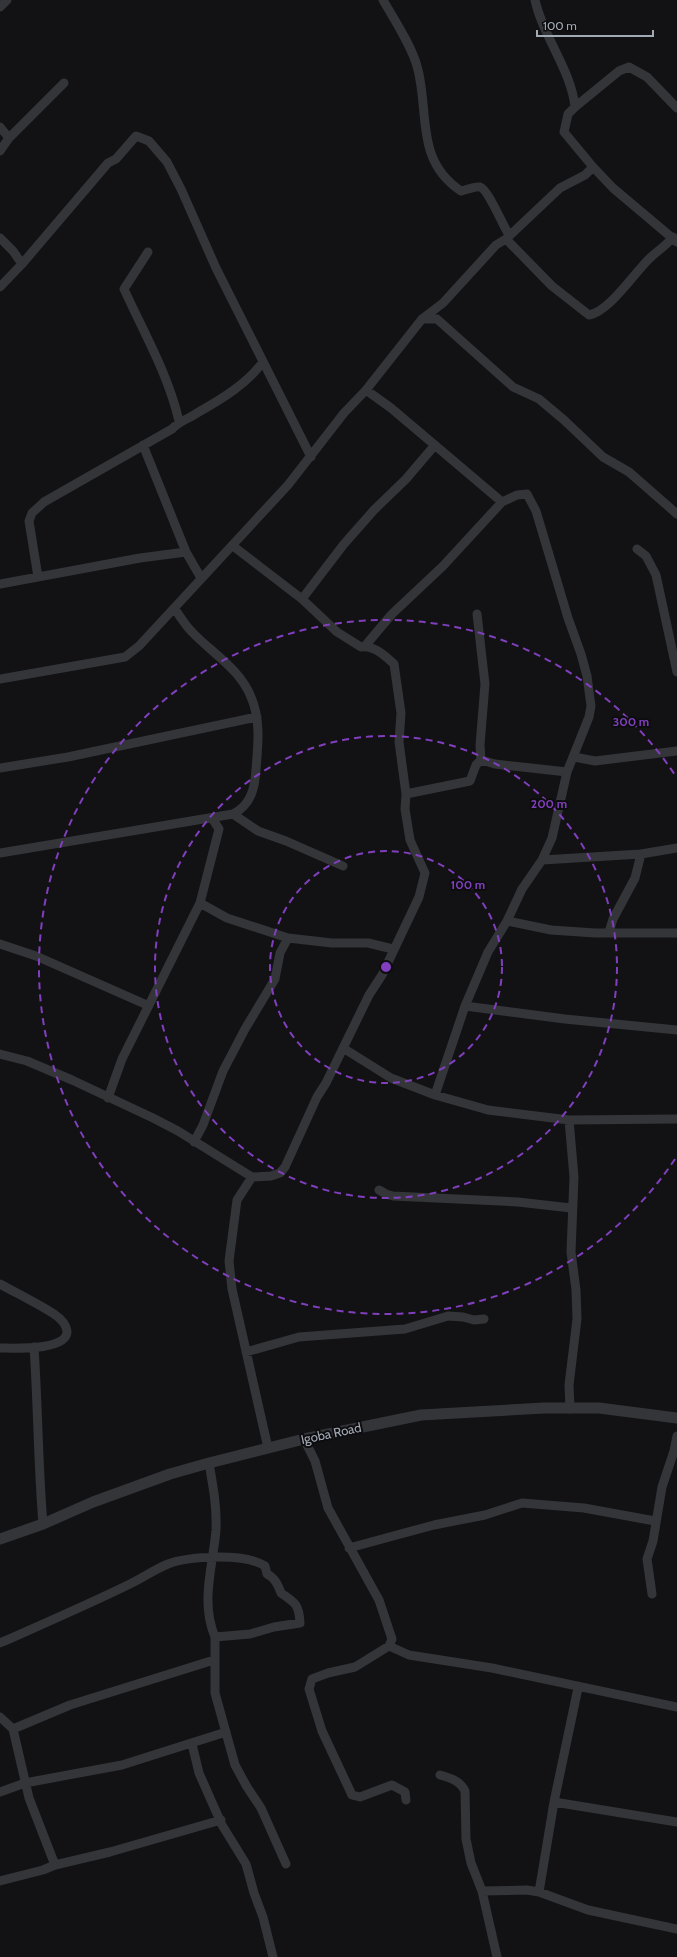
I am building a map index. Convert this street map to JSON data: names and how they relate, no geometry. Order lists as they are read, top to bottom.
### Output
{
  "streets": {
    "street": ["Igoba Road"]
  },
  "scale_bar": "100 m",
  "rings": ["300 m", "200 m", "100 m"]
}
